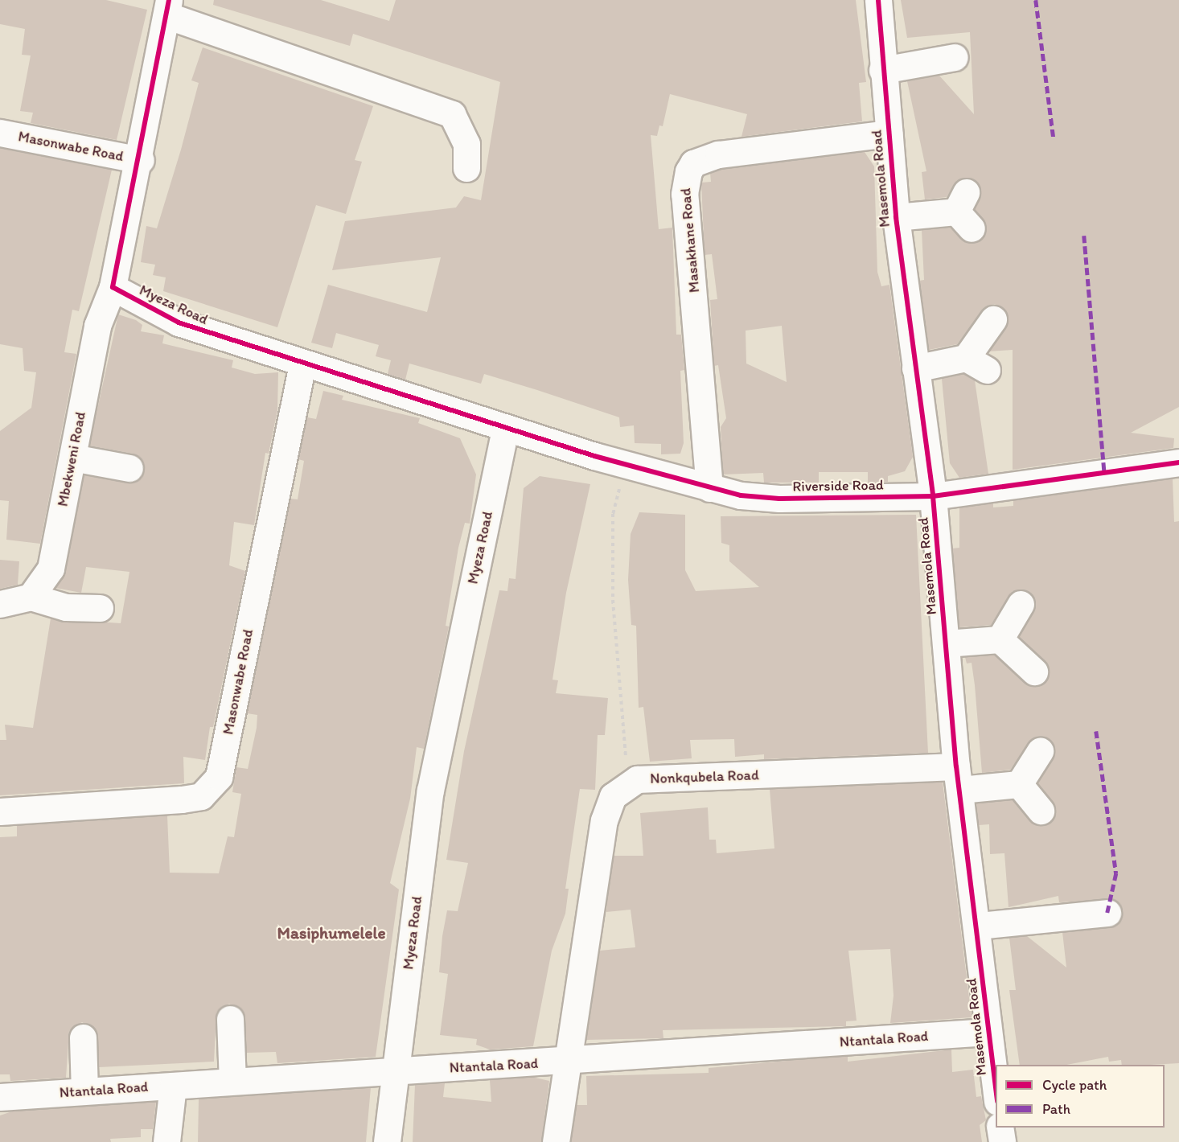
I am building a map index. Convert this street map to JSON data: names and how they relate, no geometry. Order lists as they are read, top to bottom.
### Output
{
  "streets": {
    "street": [
      "Masonwabe Road",
      "Masemola Road",
      "Masakhane Road",
      "Myeza Road",
      "Mbekweni Road",
      "Riverside Road",
      "Nonkqubela Road",
      "Ntantala Road"
    ]
  },
  "crossings": [
    ["Masonwabe Road", "Myeza Road"],
    ["Masemola Road", "Masakhane Road"],
    ["Masemola Road", "Riverside Road"],
    ["Masemola Road", "Nonkqubela Road"],
    ["Masemola Road", "Ntantala Road"],
    ["Masakhane Road", "Riverside Road"],
    ["Myeza Road", "Mbekweni Road"],
    ["Myeza Road", "Riverside Road"],
    ["Myeza Road", "Ntantala Road"],
    ["Nonkqubela Road", "Ntantala Road"]
  ],
  "districts": ["Masiphumelele"],
  "legend": ["Cycle path", "Path"]
}
